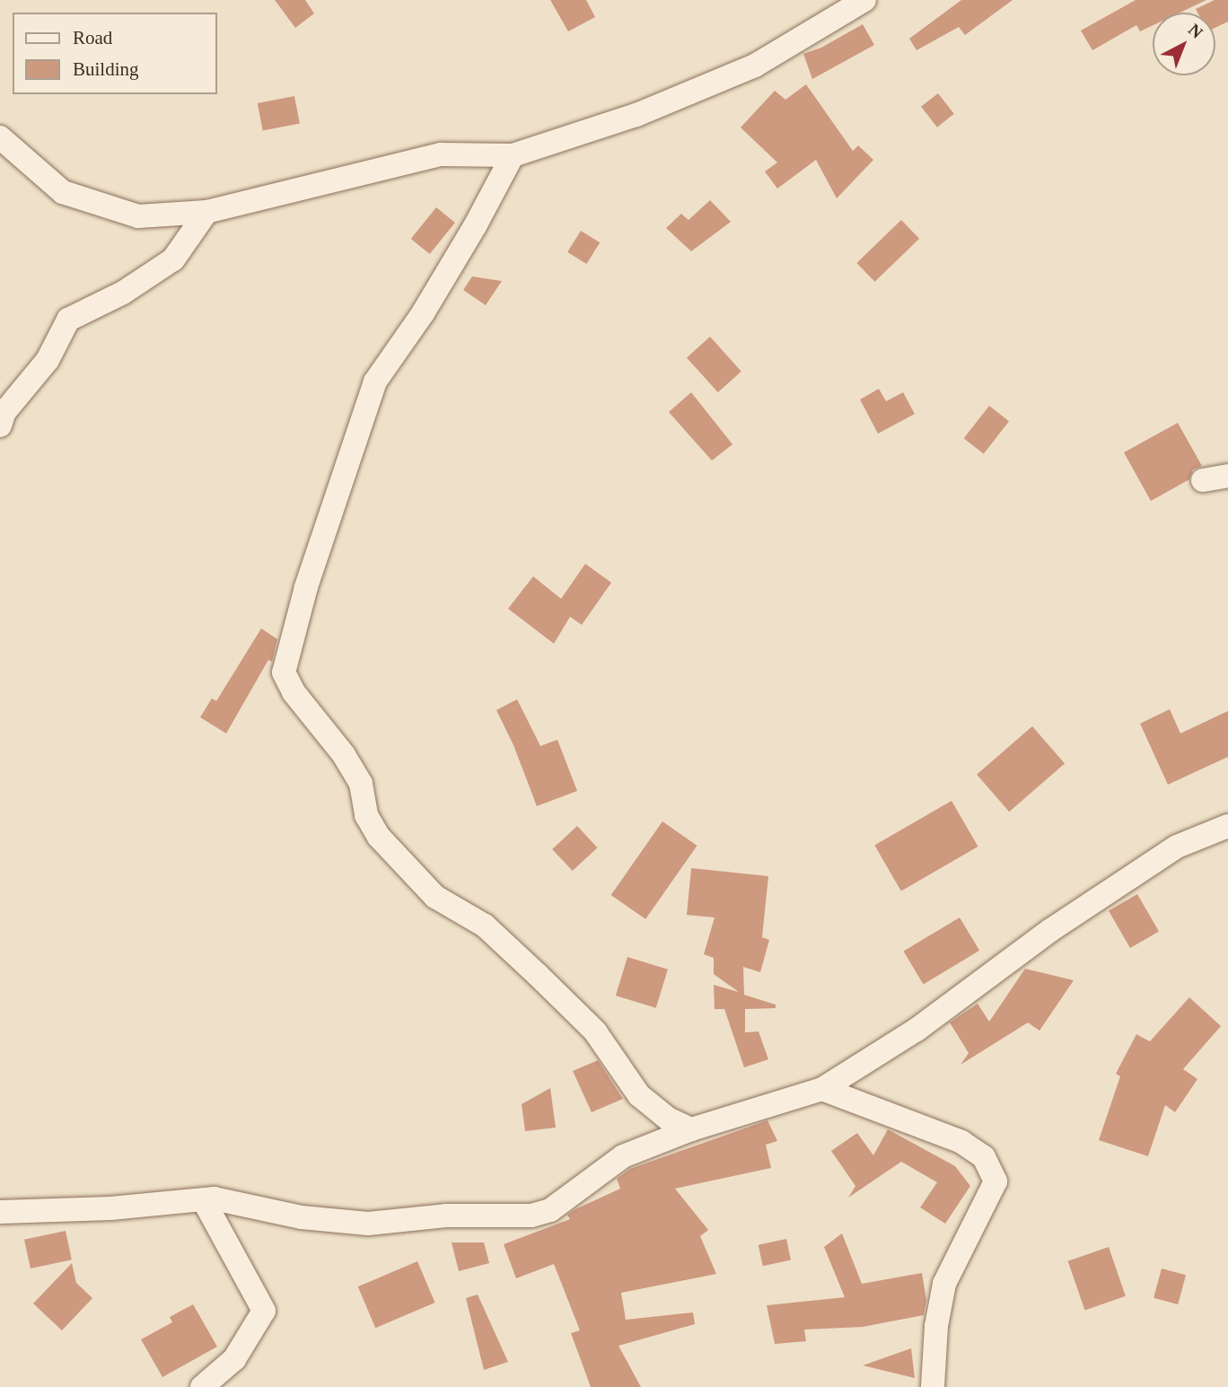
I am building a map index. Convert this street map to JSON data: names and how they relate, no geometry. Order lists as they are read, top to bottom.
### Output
{
  "legend": ["Road", "Building"],
  "north": "top right"
}
